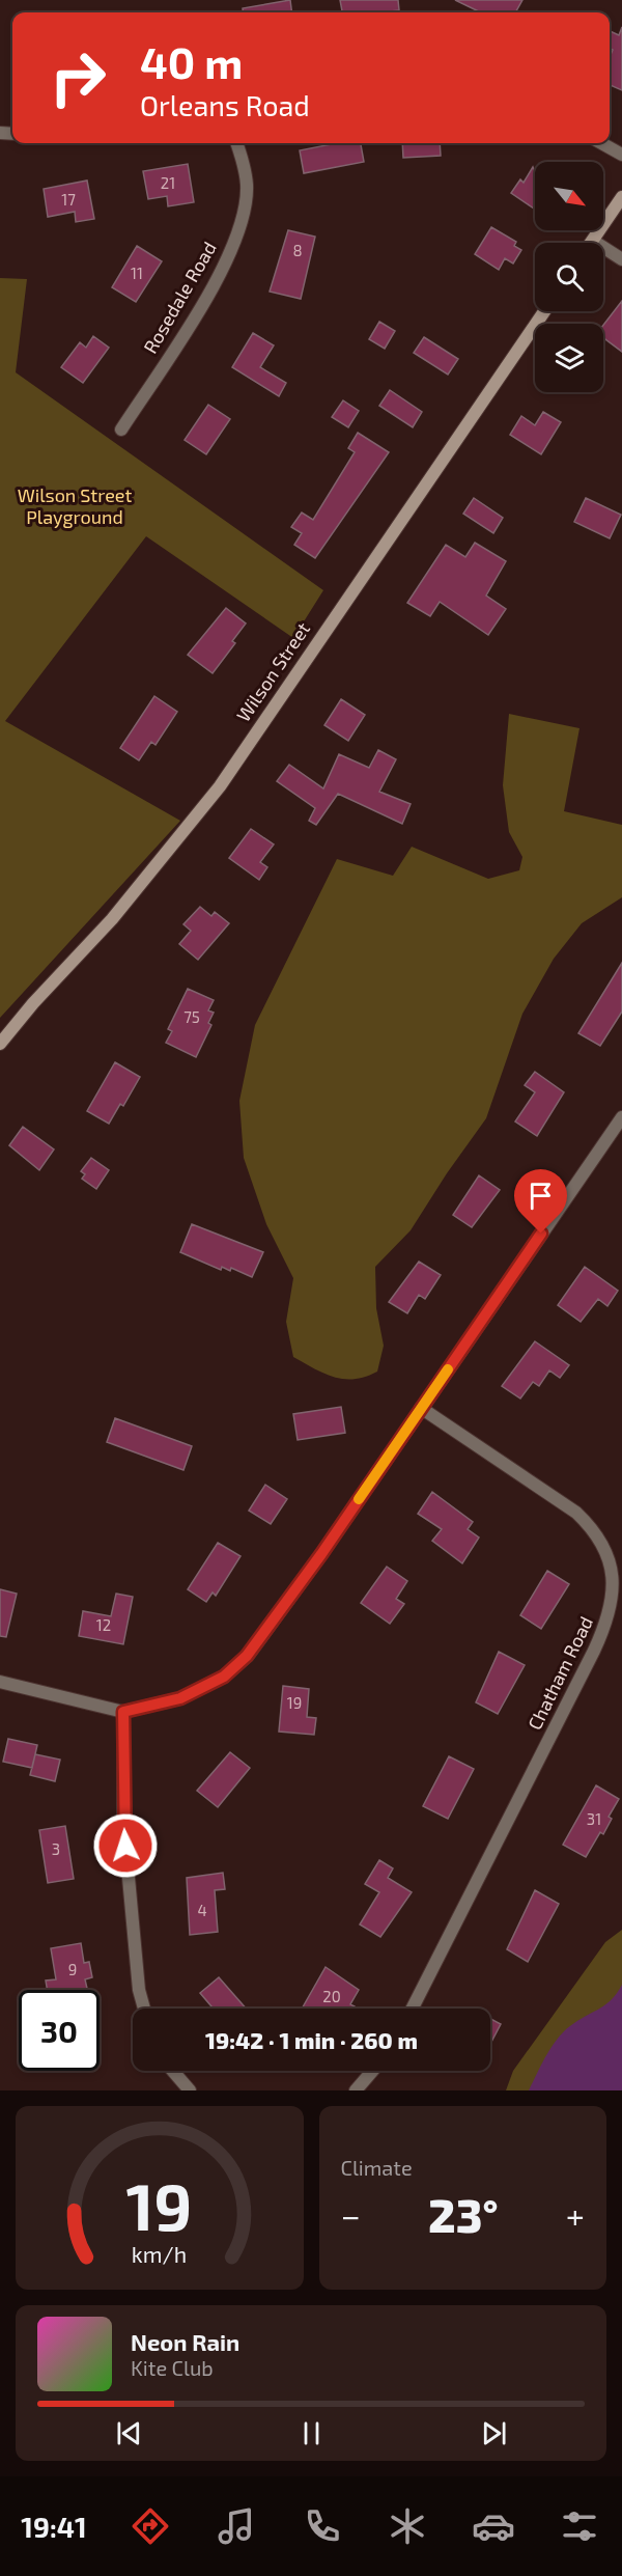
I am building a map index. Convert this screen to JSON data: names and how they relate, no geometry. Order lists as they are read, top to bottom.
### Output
{
  "streets": {
    "street": ["Rosedale Road", "Wilson Street", "Chatham Road"]
  },
  "parks": ["Wilson Street Playground"],
  "house_numbers": [
    "21",
    "17",
    "8",
    "11",
    "75",
    "12",
    "19",
    "31",
    "3",
    "4",
    "9",
    "20"
  ],
  "north": "bottom right",
  "page": {
    "turn": ["40 m", "Orleans Road"],
    "limit": "30",
    "trip": "19:42 · 1 min · 260 m",
    "tile": "Climate",
    "heat": ["−", "23°", "+"],
    "song": ["Neon Rain", "Kite Club"],
    "tabs": "19:41",
    "gauge": ["19", "km/h"]
  }
}
